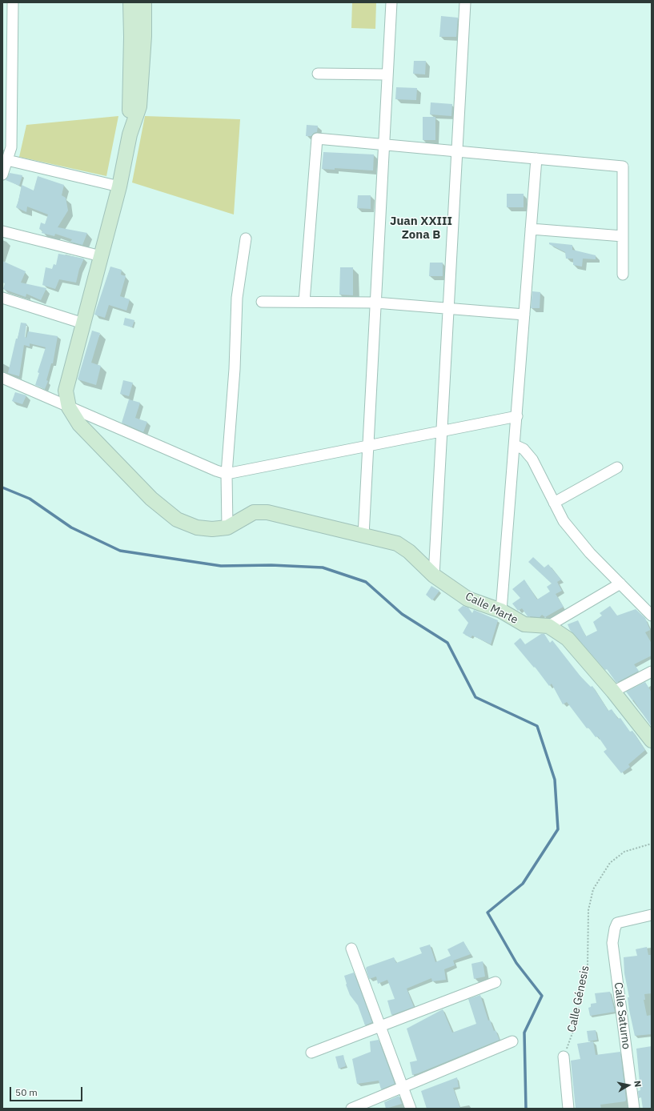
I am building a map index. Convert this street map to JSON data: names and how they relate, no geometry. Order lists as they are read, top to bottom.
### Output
{
  "streets": {
    "street": ["Calle Marte", "Calle Saturno"],
    "path": ["Calle Génesis"]
  },
  "districts": ["Juan XXIII Zona B"],
  "scale_bar": "50 m",
  "north": "right"
}
